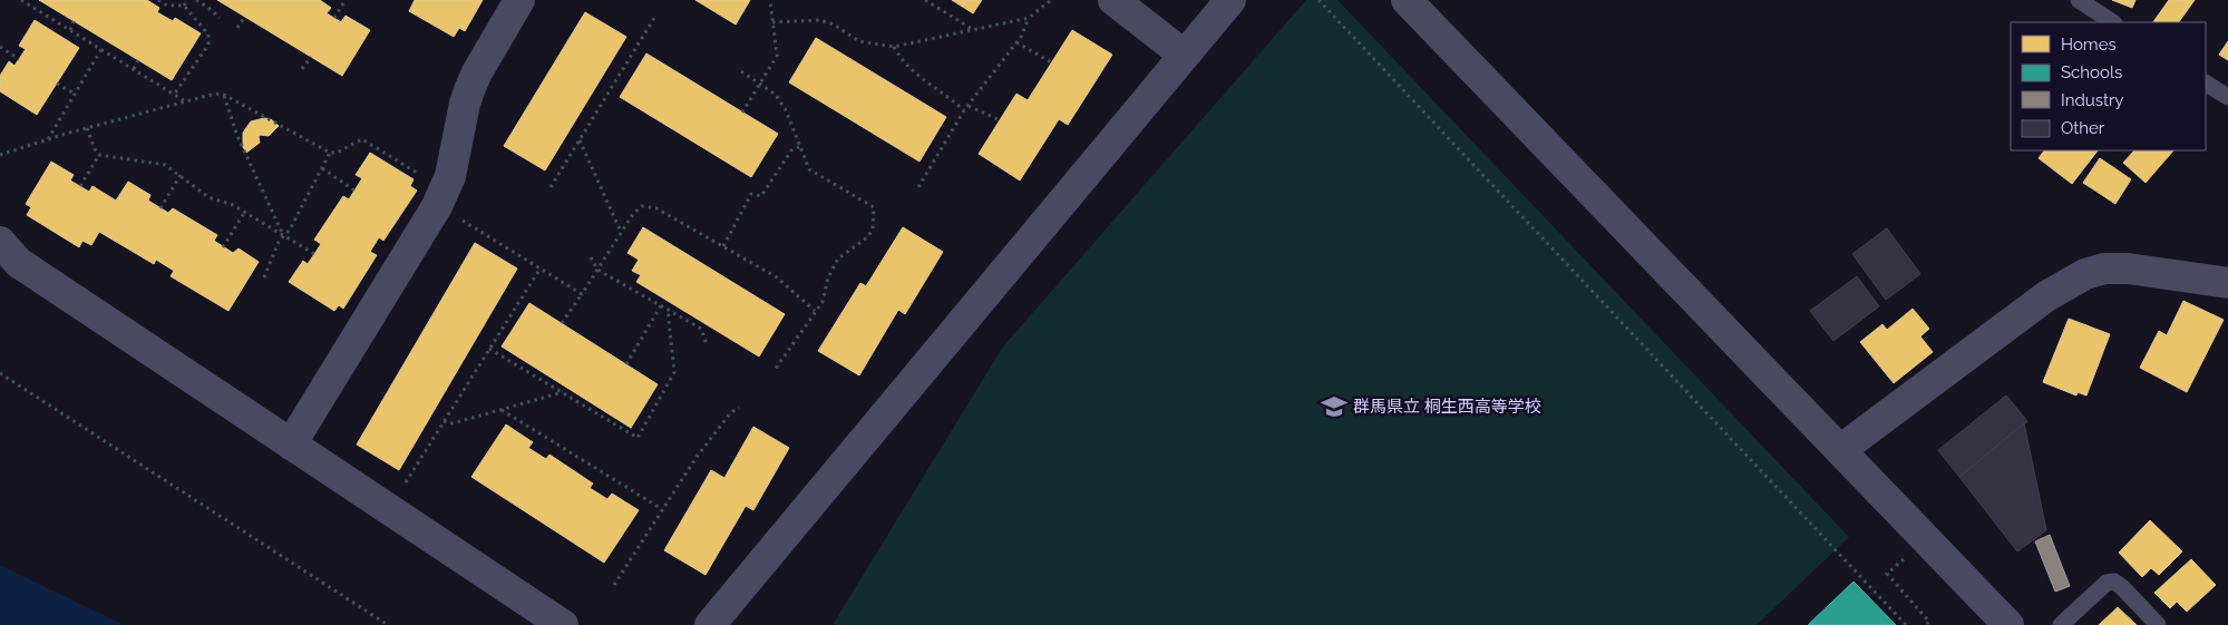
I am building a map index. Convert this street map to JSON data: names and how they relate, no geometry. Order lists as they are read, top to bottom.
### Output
{
  "places": {
    "school or university": ["群馬県立 桐生西高等学校"]
  },
  "legend": [
    "Homes",
    "Schools",
    "Industry",
    "Other"
  ]
}
